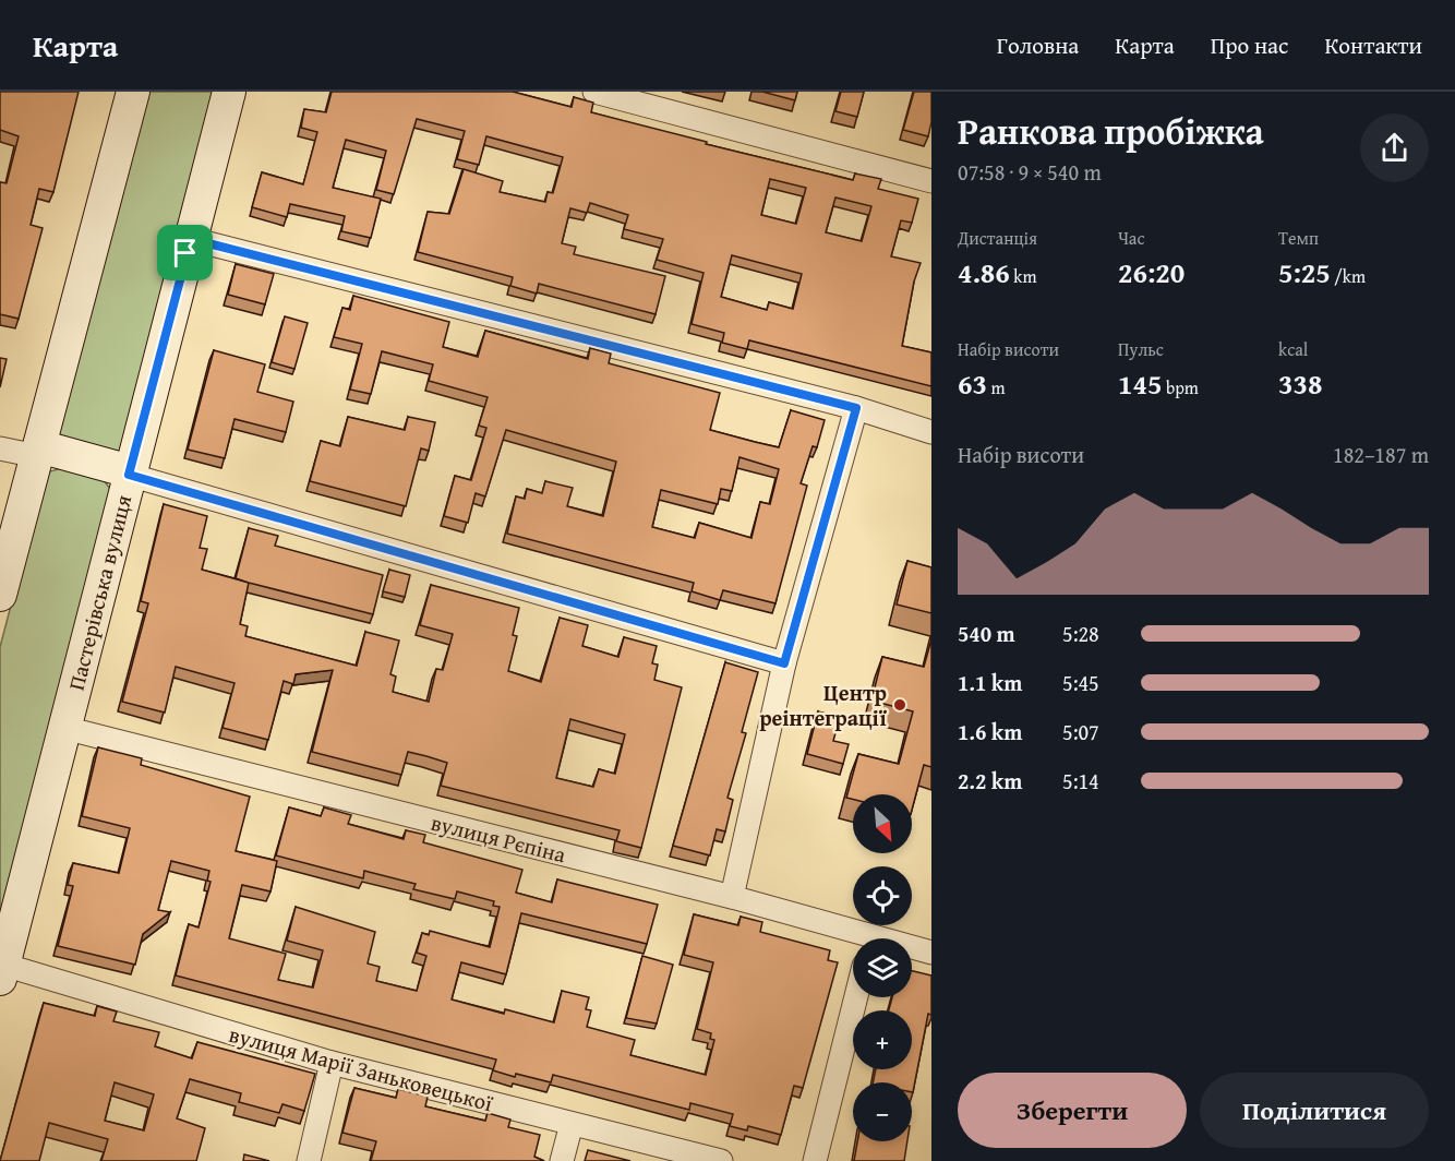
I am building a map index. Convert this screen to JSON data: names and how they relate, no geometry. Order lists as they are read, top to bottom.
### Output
{
  "streets": {
    "main road": ["Пастерівська вулиця"],
    "street": ["вулиця Рєпіна", "вулиця Марії Заньковецької"]
  },
  "crossings": [
    ["Пастерівська вулиця", "вулиця Рєпіна"],
    ["Пастерівська вулиця", "вулиця Марії Заньковецької"]
  ],
  "places": ["Центр реінтеграції"],
  "north": "bottom right",
  "page": {
    "header": "Карта",
    "nav": [
      "Головна",
      "Карта",
      "Про нас",
      "Контакти"
    ],
    "heading": ["Ранкова пробіжка", "07:58 · 9 × 540 m"],
    "stats": [
      ["Дистанція", "4.86 km"],
      ["Час", "26:20"],
      ["Темп", "5:25 /km"],
      ["Набір висоти", "63 m"],
      ["Пульс", "145 bpm"],
      ["kcal", "338"]
    ],
    "chart": ["Набір висоти", "182–187 m"],
    "list": [
      {
        "name": "540 m",
        "note": "5:28"
      },
      {
        "name": "1.1 km",
        "note": "5:45"
      },
      {
        "name": "1.6 km",
        "note": "5:07"
      },
      {
        "name": "2.2 km",
        "note": "5:14"
      }
    ],
    "map_buttons": ["+", "−"],
    "buttons": ["Зберегти", "Поділитися"]
  }
}
